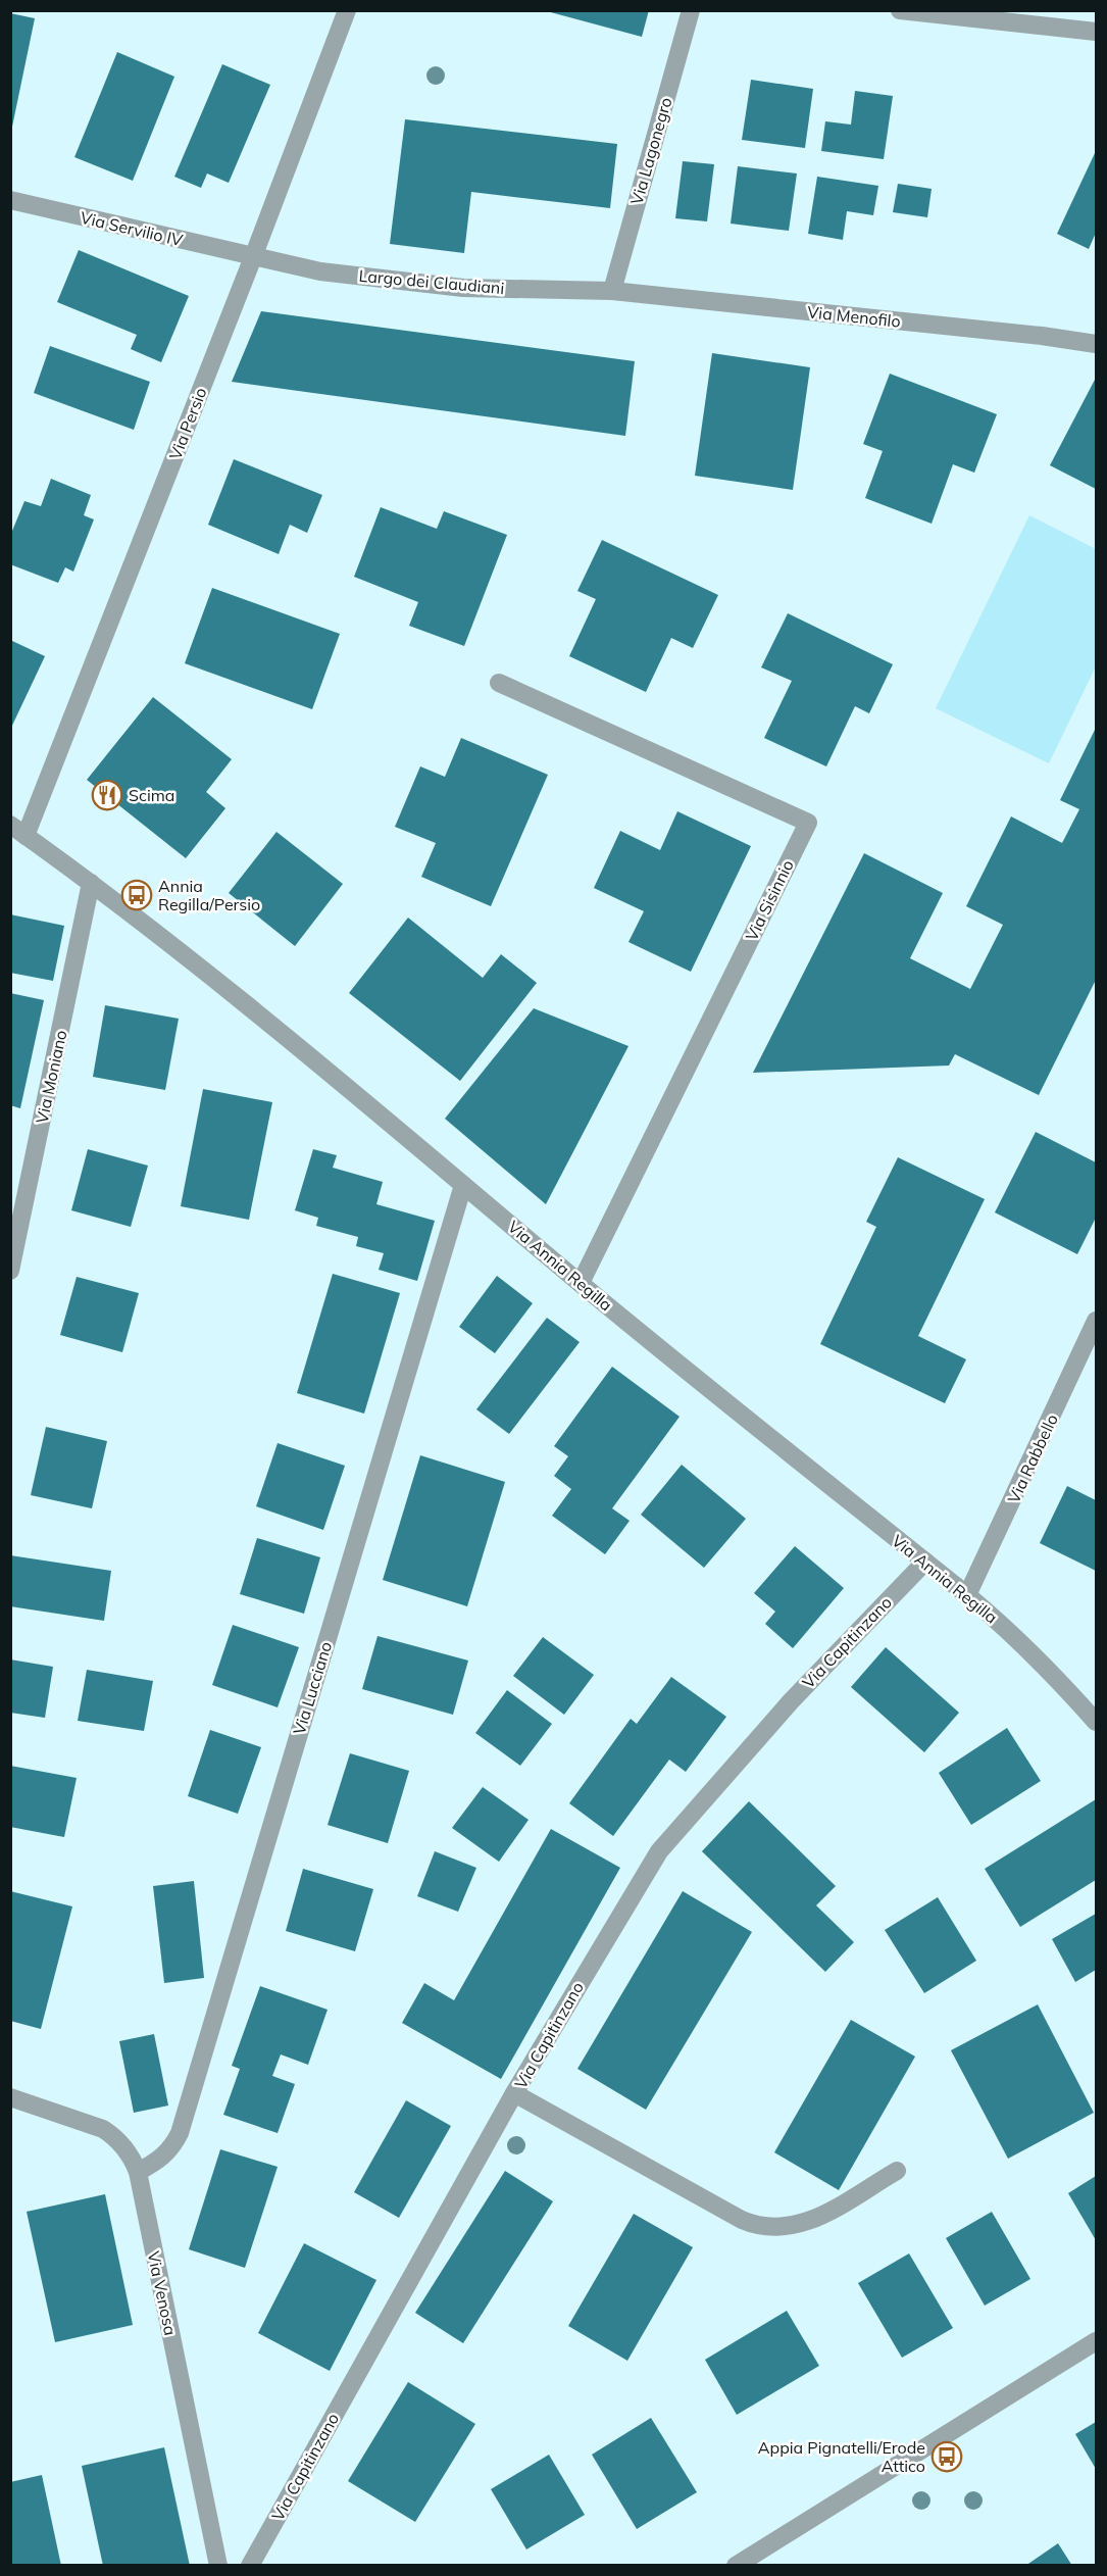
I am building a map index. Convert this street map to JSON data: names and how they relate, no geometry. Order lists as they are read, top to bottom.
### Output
{
  "streets": {
    "street": [
      "Via Lagonegro",
      "Via Servilio IV",
      "Largo dei Claudiani",
      "Via Menofilo",
      "Via Persio",
      "Via Sisinnio",
      "Via Moniano",
      "Via Annia Regilla",
      "Via Rabbello",
      "Via Capitinzano",
      "Via Lucciano",
      "Via Venosa"
    ]
  },
  "crossings": [
    ["Via Lagonegro", "Largo dei Claudiani"],
    ["Via Lagonegro", "Via Menofilo"],
    ["Via Servilio IV", "Largo dei Claudiani"],
    ["Via Servilio IV", "Via Persio"],
    ["Largo dei Claudiani", "Via Menofilo"],
    ["Largo dei Claudiani", "Via Persio"],
    ["Via Persio", "Via Annia Regilla"],
    ["Via Sisinnio", "Via Annia Regilla"],
    ["Via Moniano", "Via Annia Regilla"],
    ["Via Annia Regilla", "Via Rabbello"],
    ["Via Annia Regilla", "Via Capitinzano"],
    ["Via Annia Regilla", "Via Lucciano"],
    ["Via Lucciano", "Via Venosa"]
  ],
  "places": {
    "restaurant": ["Scima"],
    "bus stop": ["Annia Regilla/Persio", "Appia Pignatelli/Erode Attico"]
  }
}
